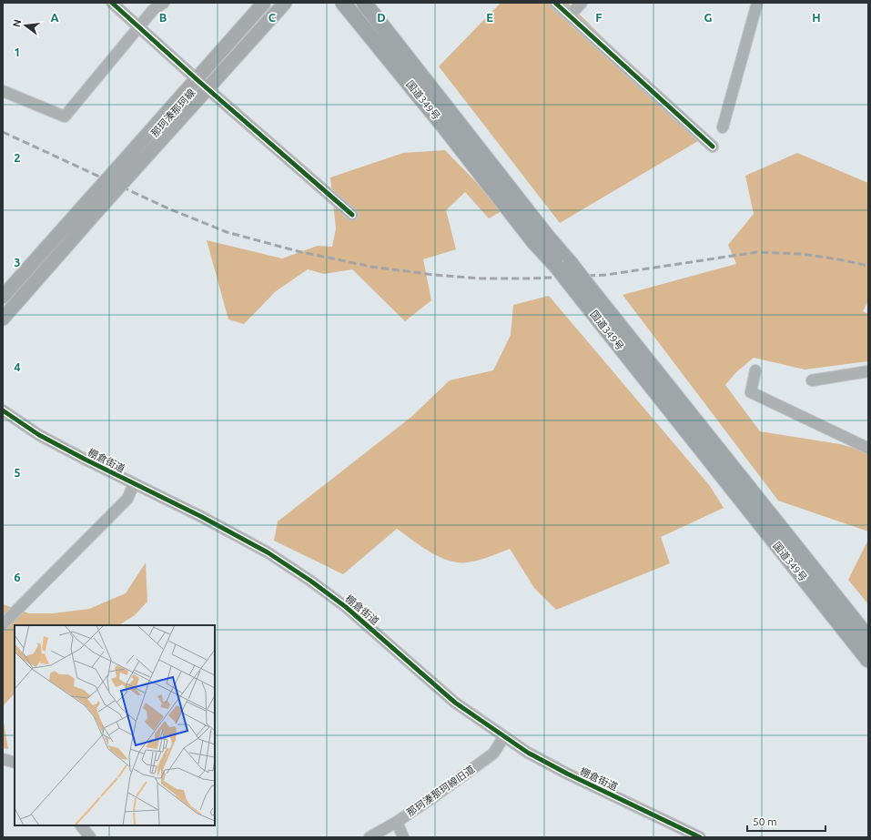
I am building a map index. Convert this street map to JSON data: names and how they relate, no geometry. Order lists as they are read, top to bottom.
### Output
{
  "streets": {
    "highway": ["国道349号"],
    "main road": ["那珂湊那珂線"],
    "street": ["棚倉街道", "那珂湊那珂線旧道"]
  },
  "crossings": [
    ["棚倉街道", "那珂湊那珂線旧道"]
  ],
  "scale_bar": "50 m",
  "north": "left",
  "grid": {
    "columns": [
      "A",
      "B",
      "C",
      "D",
      "E",
      "F",
      "G",
      "H"
    ],
    "rows": [
      "1",
      "2",
      "3",
      "4",
      "5",
      "6"
    ]
  }
}
